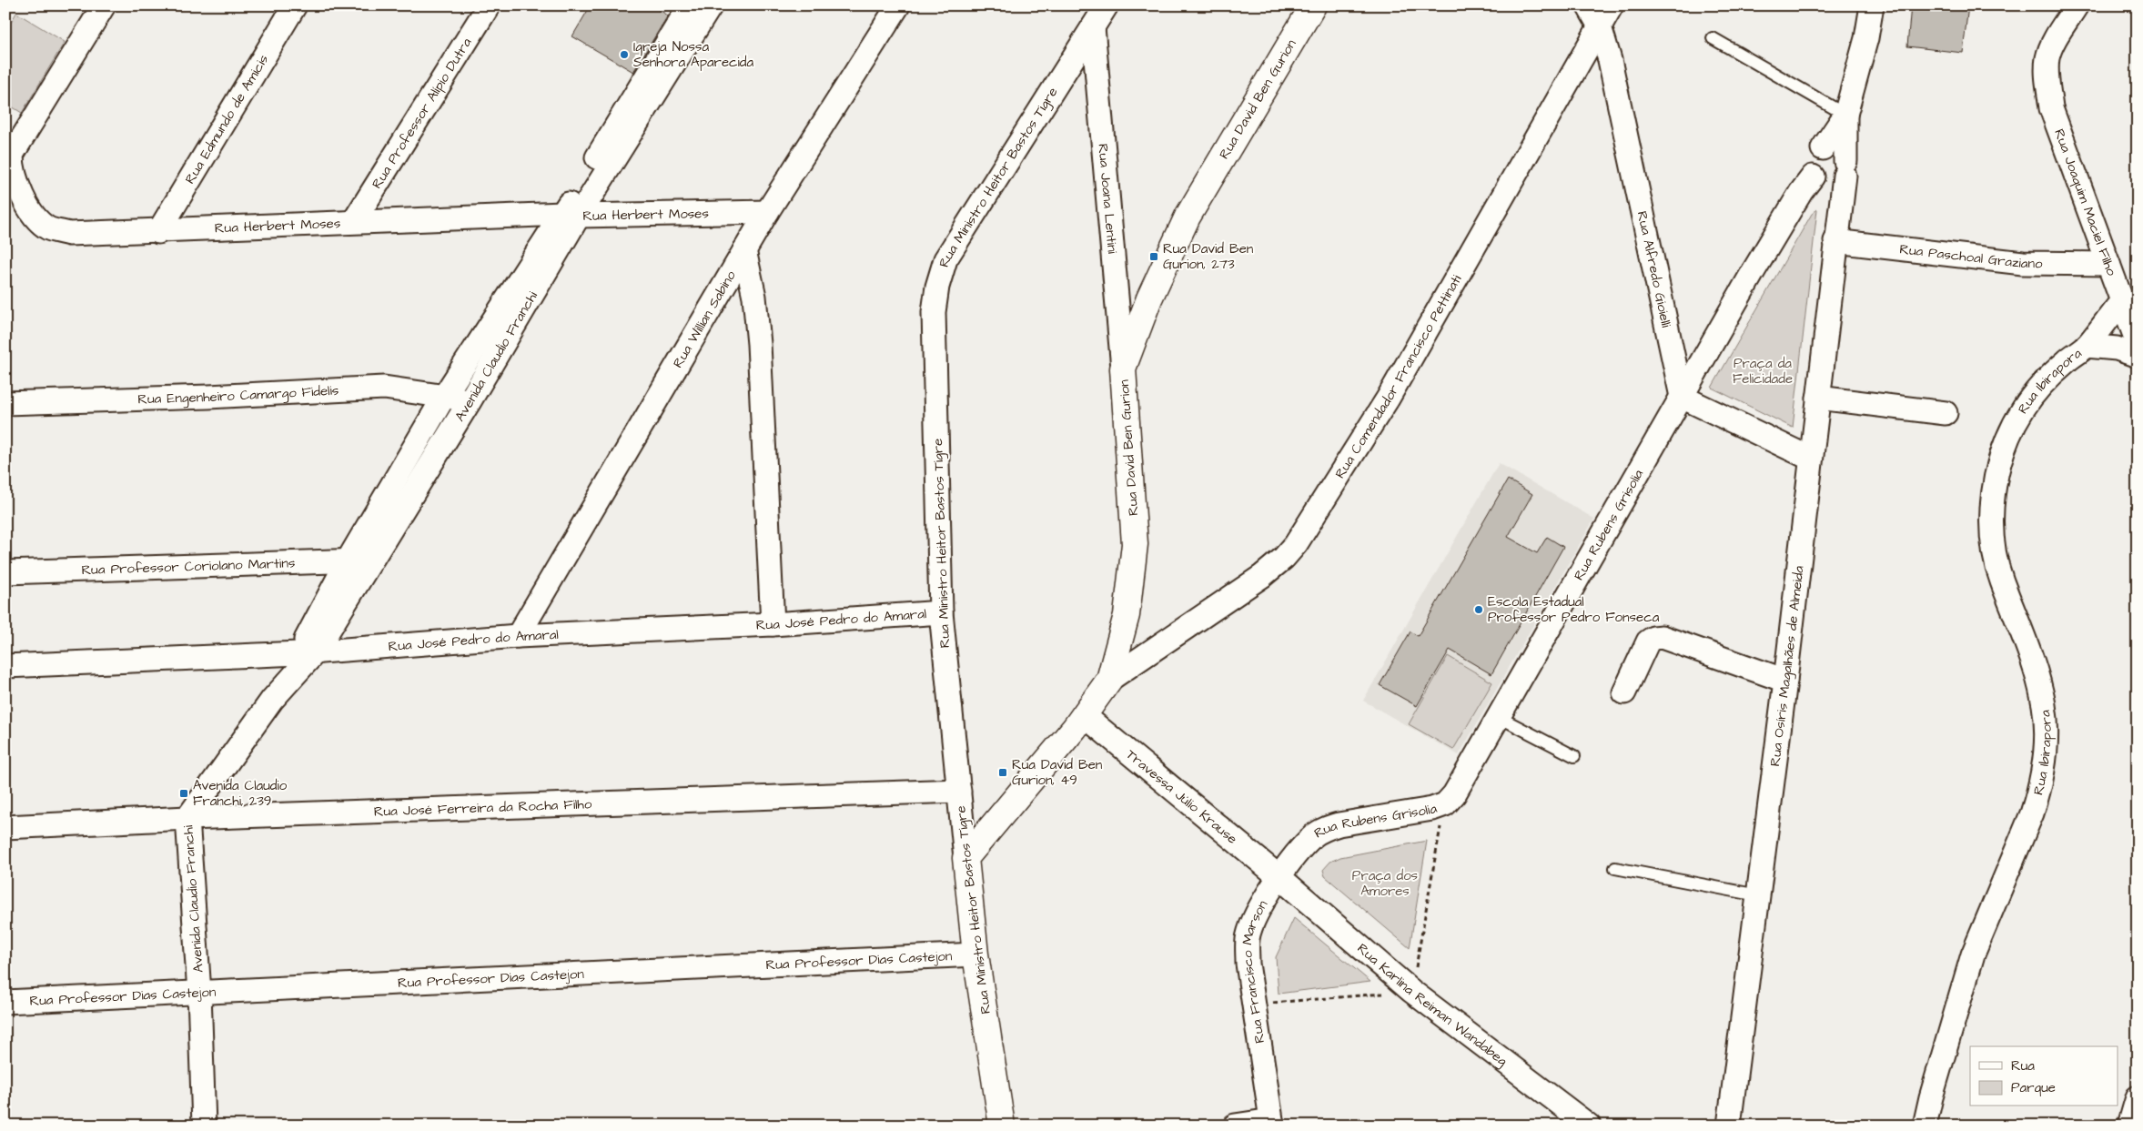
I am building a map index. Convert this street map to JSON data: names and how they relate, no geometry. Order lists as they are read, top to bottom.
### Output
{
  "streets": {
    "street": [
      "Rua David Ben Gurion",
      "Rua Professor Alípio Dutra",
      "Rua Edmundo de Amicis",
      "Rua Ministro Heitor Bastos Tigre",
      "Rua Joana Lentini",
      "Rua Joaquim Maciel Filho",
      "Rua Herbert Moses",
      "Rua Paschoal Graziano",
      "Rua Alfredo Gioielli",
      "Rua Willian Sabino",
      "Avenida Claudio Franchi",
      "Rua Comendador Francisco Pettinati",
      "Rua Ibirapora",
      "Rua Engenheiro Camargo Fidelis",
      "Rua Rubens Grisolia",
      "Rua Professor Coriolano Martins",
      "Rua José Pedro do Amaral",
      "Rua Osíris Magalhães de Almeida",
      "Travessa Júlio Krause",
      "Rua José Ferreira da Rocha Filho",
      "Rua Professor Dias Castejon",
      "Rua Francisco Marson",
      "Rua Karlina Reiman Wandabeg"
    ]
  },
  "crossings": [
    ["Rua David Ben Gurion", "Rua Ministro Heitor Bastos Tigre"],
    ["Rua David Ben Gurion", "Rua Joana Lentini"],
    ["Rua David Ben Gurion", "Rua Comendador Francisco Pettinati"],
    ["Rua David Ben Gurion", "Travessa Júlio Krause"],
    ["Rua Professor Alípio Dutra", "Rua Herbert Moses"],
    ["Rua Edmundo de Amicis", "Rua Herbert Moses"],
    ["Rua Ministro Heitor Bastos Tigre", "Rua Joana Lentini"],
    ["Rua Ministro Heitor Bastos Tigre", "Rua José Pedro do Amaral"],
    ["Rua Ministro Heitor Bastos Tigre", "Rua José Ferreira da Rocha Filho"],
    ["Rua Ministro Heitor Bastos Tigre", "Rua Professor Dias Castejon"],
    ["Rua Joaquim Maciel Filho", "Rua Paschoal Graziano"],
    ["Rua Joaquim Maciel Filho", "Rua Ibirapora"],
    ["Rua Herbert Moses", "Rua Willian Sabino"],
    ["Rua Herbert Moses", "Avenida Claudio Franchi"],
    ["Rua Paschoal Graziano", "Rua Osíris Magalhães de Almeida"],
    ["Rua Alfredo Gioielli", "Rua Comendador Francisco Pettinati"],
    ["Rua Alfredo Gioielli", "Rua Rubens Grisolia"],
    ["Rua Willian Sabino", "Rua José Pedro do Amaral"],
    ["Avenida Claudio Franchi", "Rua Engenheiro Camargo Fidelis"],
    ["Avenida Claudio Franchi", "Rua Professor Coriolano Martins"],
    ["Avenida Claudio Franchi", "Rua José Pedro do Amaral"],
    ["Avenida Claudio Franchi", "Rua José Ferreira da Rocha Filho"],
    ["Avenida Claudio Franchi", "Rua Professor Dias Castejon"],
    ["Rua Rubens Grisolia", "Rua Osíris Magalhães de Almeida"],
    ["Rua Rubens Grisolia", "Travessa Júlio Krause"],
    ["Rua Rubens Grisolia", "Rua Francisco Marson"],
    ["Rua Rubens Grisolia", "Rua Karlina Reiman Wandabeg"],
    ["Travessa Júlio Krause", "Rua Francisco Marson"],
    ["Travessa Júlio Krause", "Rua Karlina Reiman Wandabeg"],
    ["Rua Francisco Marson", "Rua Karlina Reiman Wandabeg"]
  ],
  "parks": ["Praça da Felicidade", "Praça dos Amores"],
  "places": {
    "other": ["Igreja Nossa Senhora Aparecida", "Escola Estadual Professor Pedro Fonseca"],
    "transit": ["Rua David Ben Gurion, 273", "Rua David Ben Gurion, 49", "Avenida Claudio Franchi, 239"]
  },
  "legend": ["Rua", "Parque"]
}
